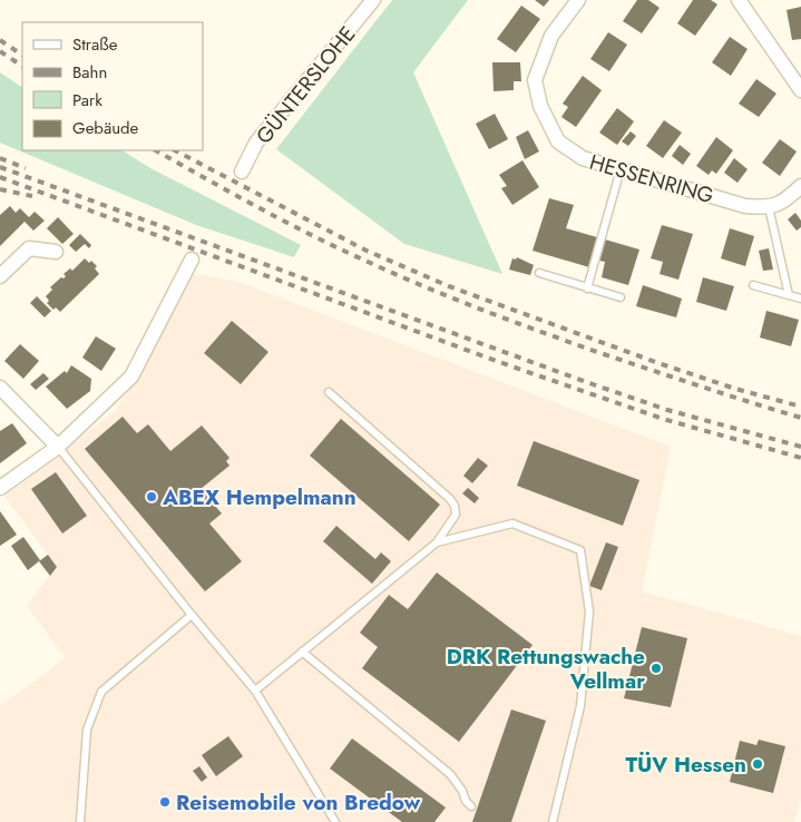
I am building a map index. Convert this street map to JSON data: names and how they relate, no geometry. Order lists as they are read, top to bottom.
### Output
{
  "streets": {
    "street": ["GÜNTERSLOHE", "HESSENRING"]
  },
  "places": [
    "ABEX Hempelmann",
    "DRK Rettungswache Vellmar",
    "TÜV Hessen",
    "Reisemobile von Bredow"
  ],
  "legend": [
    "Straße",
    "Bahn",
    "Park",
    "Gebäude"
  ]
}
